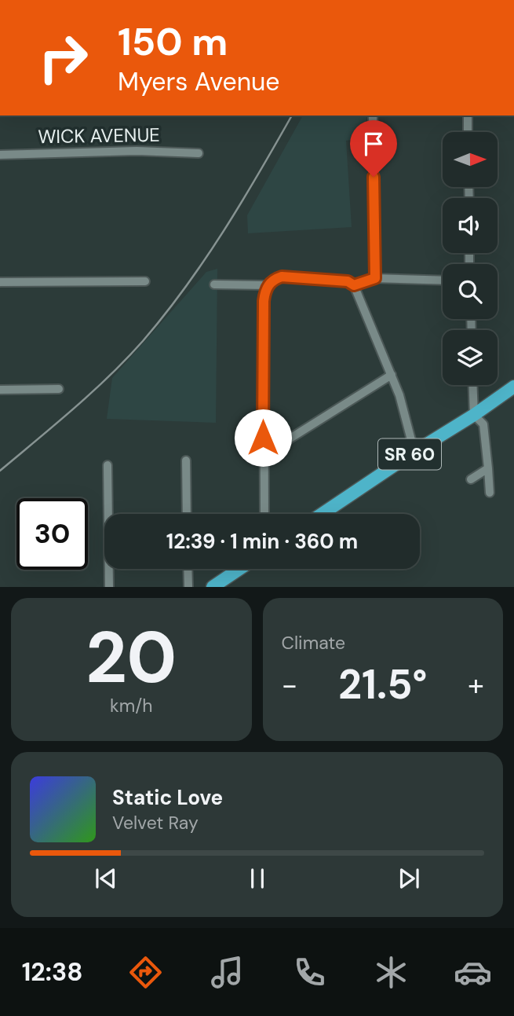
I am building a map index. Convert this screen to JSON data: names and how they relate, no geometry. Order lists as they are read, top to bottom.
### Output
{
  "streets": {
    "main road": ["SR 60"],
    "street": ["WICK AVENUE"]
  },
  "north": "right",
  "page": {
    "turn": ["150 m", "Myers Avenue"],
    "limit": "30",
    "trip": "12:39 · 1 min · 360 m",
    "tile": [
      ["20", "km/h"],
      "Climate"
    ],
    "heat": ["−", "21.5°", "+"],
    "song": ["Static Love", "Velvet Ray"],
    "tabs": "12:38"
  }
}
